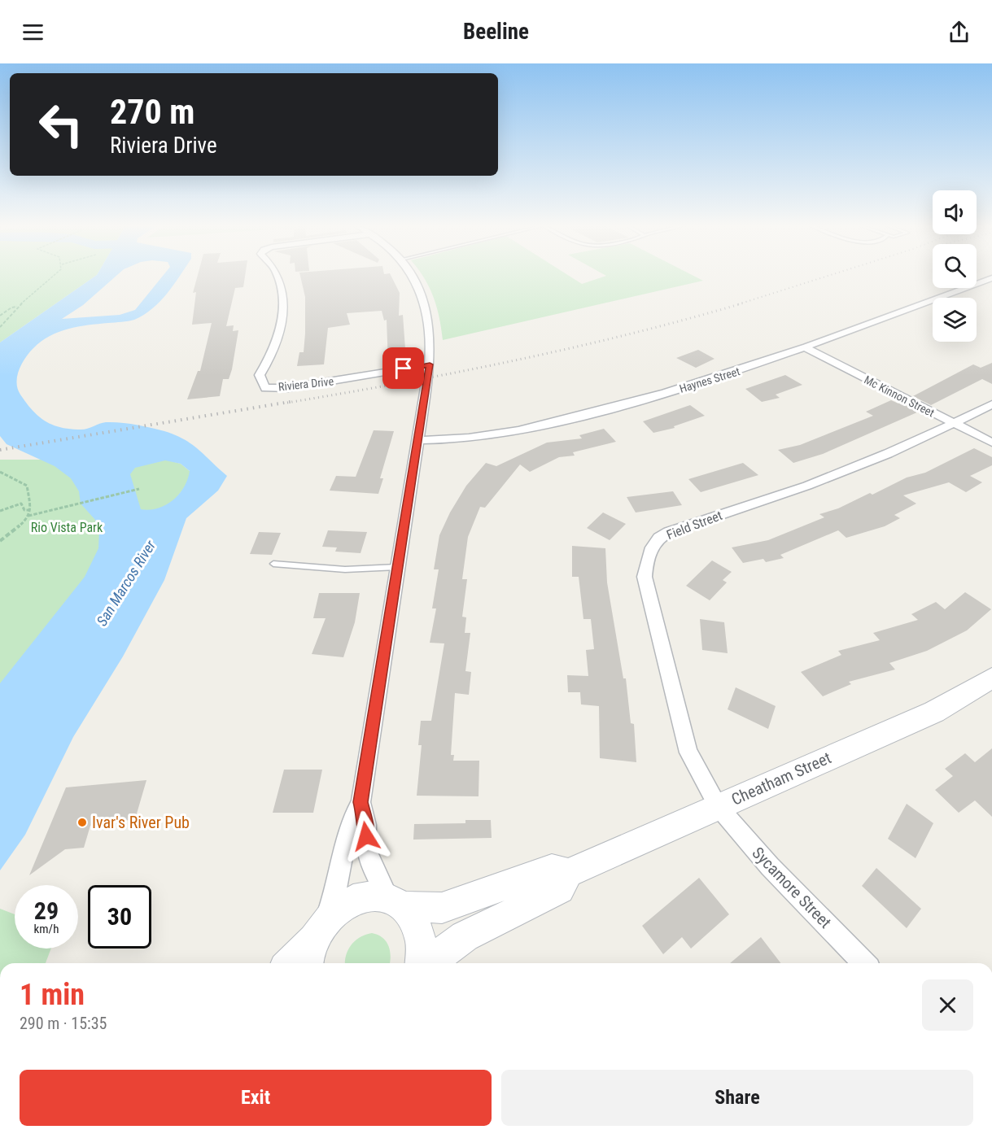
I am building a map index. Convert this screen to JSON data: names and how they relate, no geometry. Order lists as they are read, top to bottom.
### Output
{
  "streets": {
    "street": [
      "Haynes Street",
      "Riviera Drive",
      "Mc Kinnon Street",
      "Field Street",
      "Cheatham Street",
      "Sycamore Street"
    ]
  },
  "crossings": [
    ["Haynes Street", "Mc Kinnon Street"],
    ["Mc Kinnon Street", "Field Street"],
    ["Field Street", "Cheatham Street"],
    ["Field Street", "Sycamore Street"],
    ["Cheatham Street", "Sycamore Street"]
  ],
  "water": ["San Marcos River"],
  "parks": ["Rio Vista Park"],
  "places": ["Ivar's River Pub"],
  "page": {
    "header": "Beeline",
    "turn": ["270 m", "Riviera Drive"],
    "speed": "29 km/h",
    "limit": "30",
    "heading": ["1 min", "290 m · 15:35"],
    "buttons": ["Exit", "Share"]
  }
}
